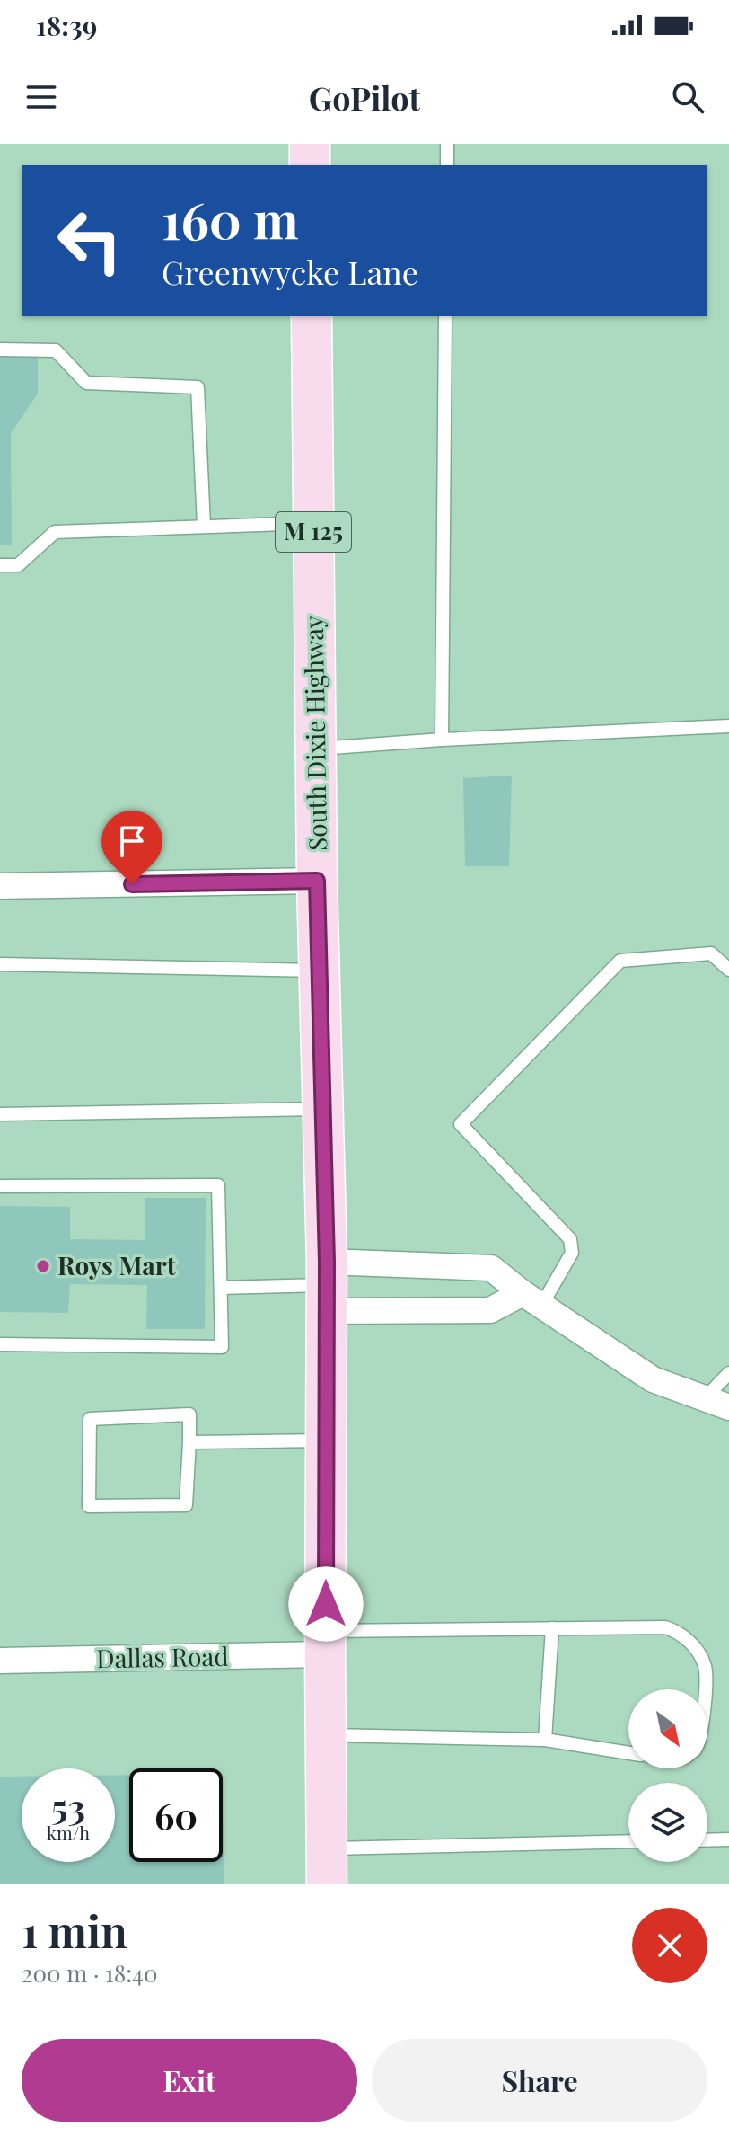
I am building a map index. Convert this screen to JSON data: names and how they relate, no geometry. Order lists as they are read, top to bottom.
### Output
{
  "streets": {
    "main road": ["M 125", "South Dixie Highway"],
    "street": ["Dallas Road"]
  },
  "crossings": [
    ["South Dixie Highway", "Dallas Road"]
  ],
  "places": ["Roys Mart"],
  "north": "bottom right",
  "page": {
    "status": "18:39",
    "header": "GoPilot",
    "turn": ["160 m", "Greenwycke Lane"],
    "speed": "53 km/h",
    "limit": "60",
    "heading": ["1 min", "200 m · 18:40"],
    "buttons": ["Exit", "Share"]
  }
}
